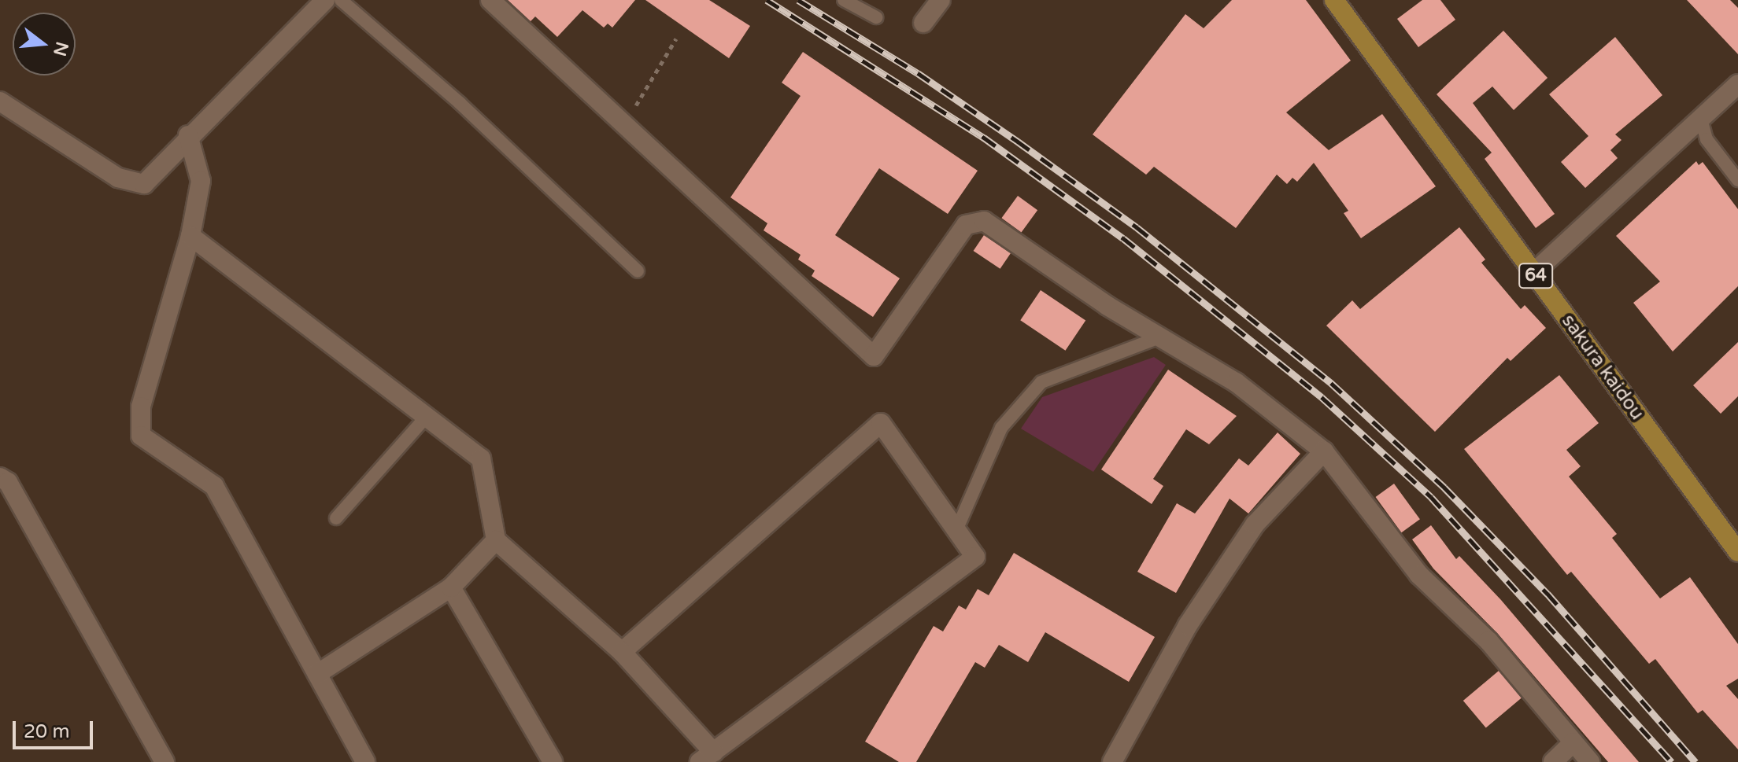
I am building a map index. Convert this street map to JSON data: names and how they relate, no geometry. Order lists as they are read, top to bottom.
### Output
{
  "streets": {
    "main road": ["64", "sakura kaidou"]
  },
  "scale_bar": "20 m",
  "north": "right"
}
